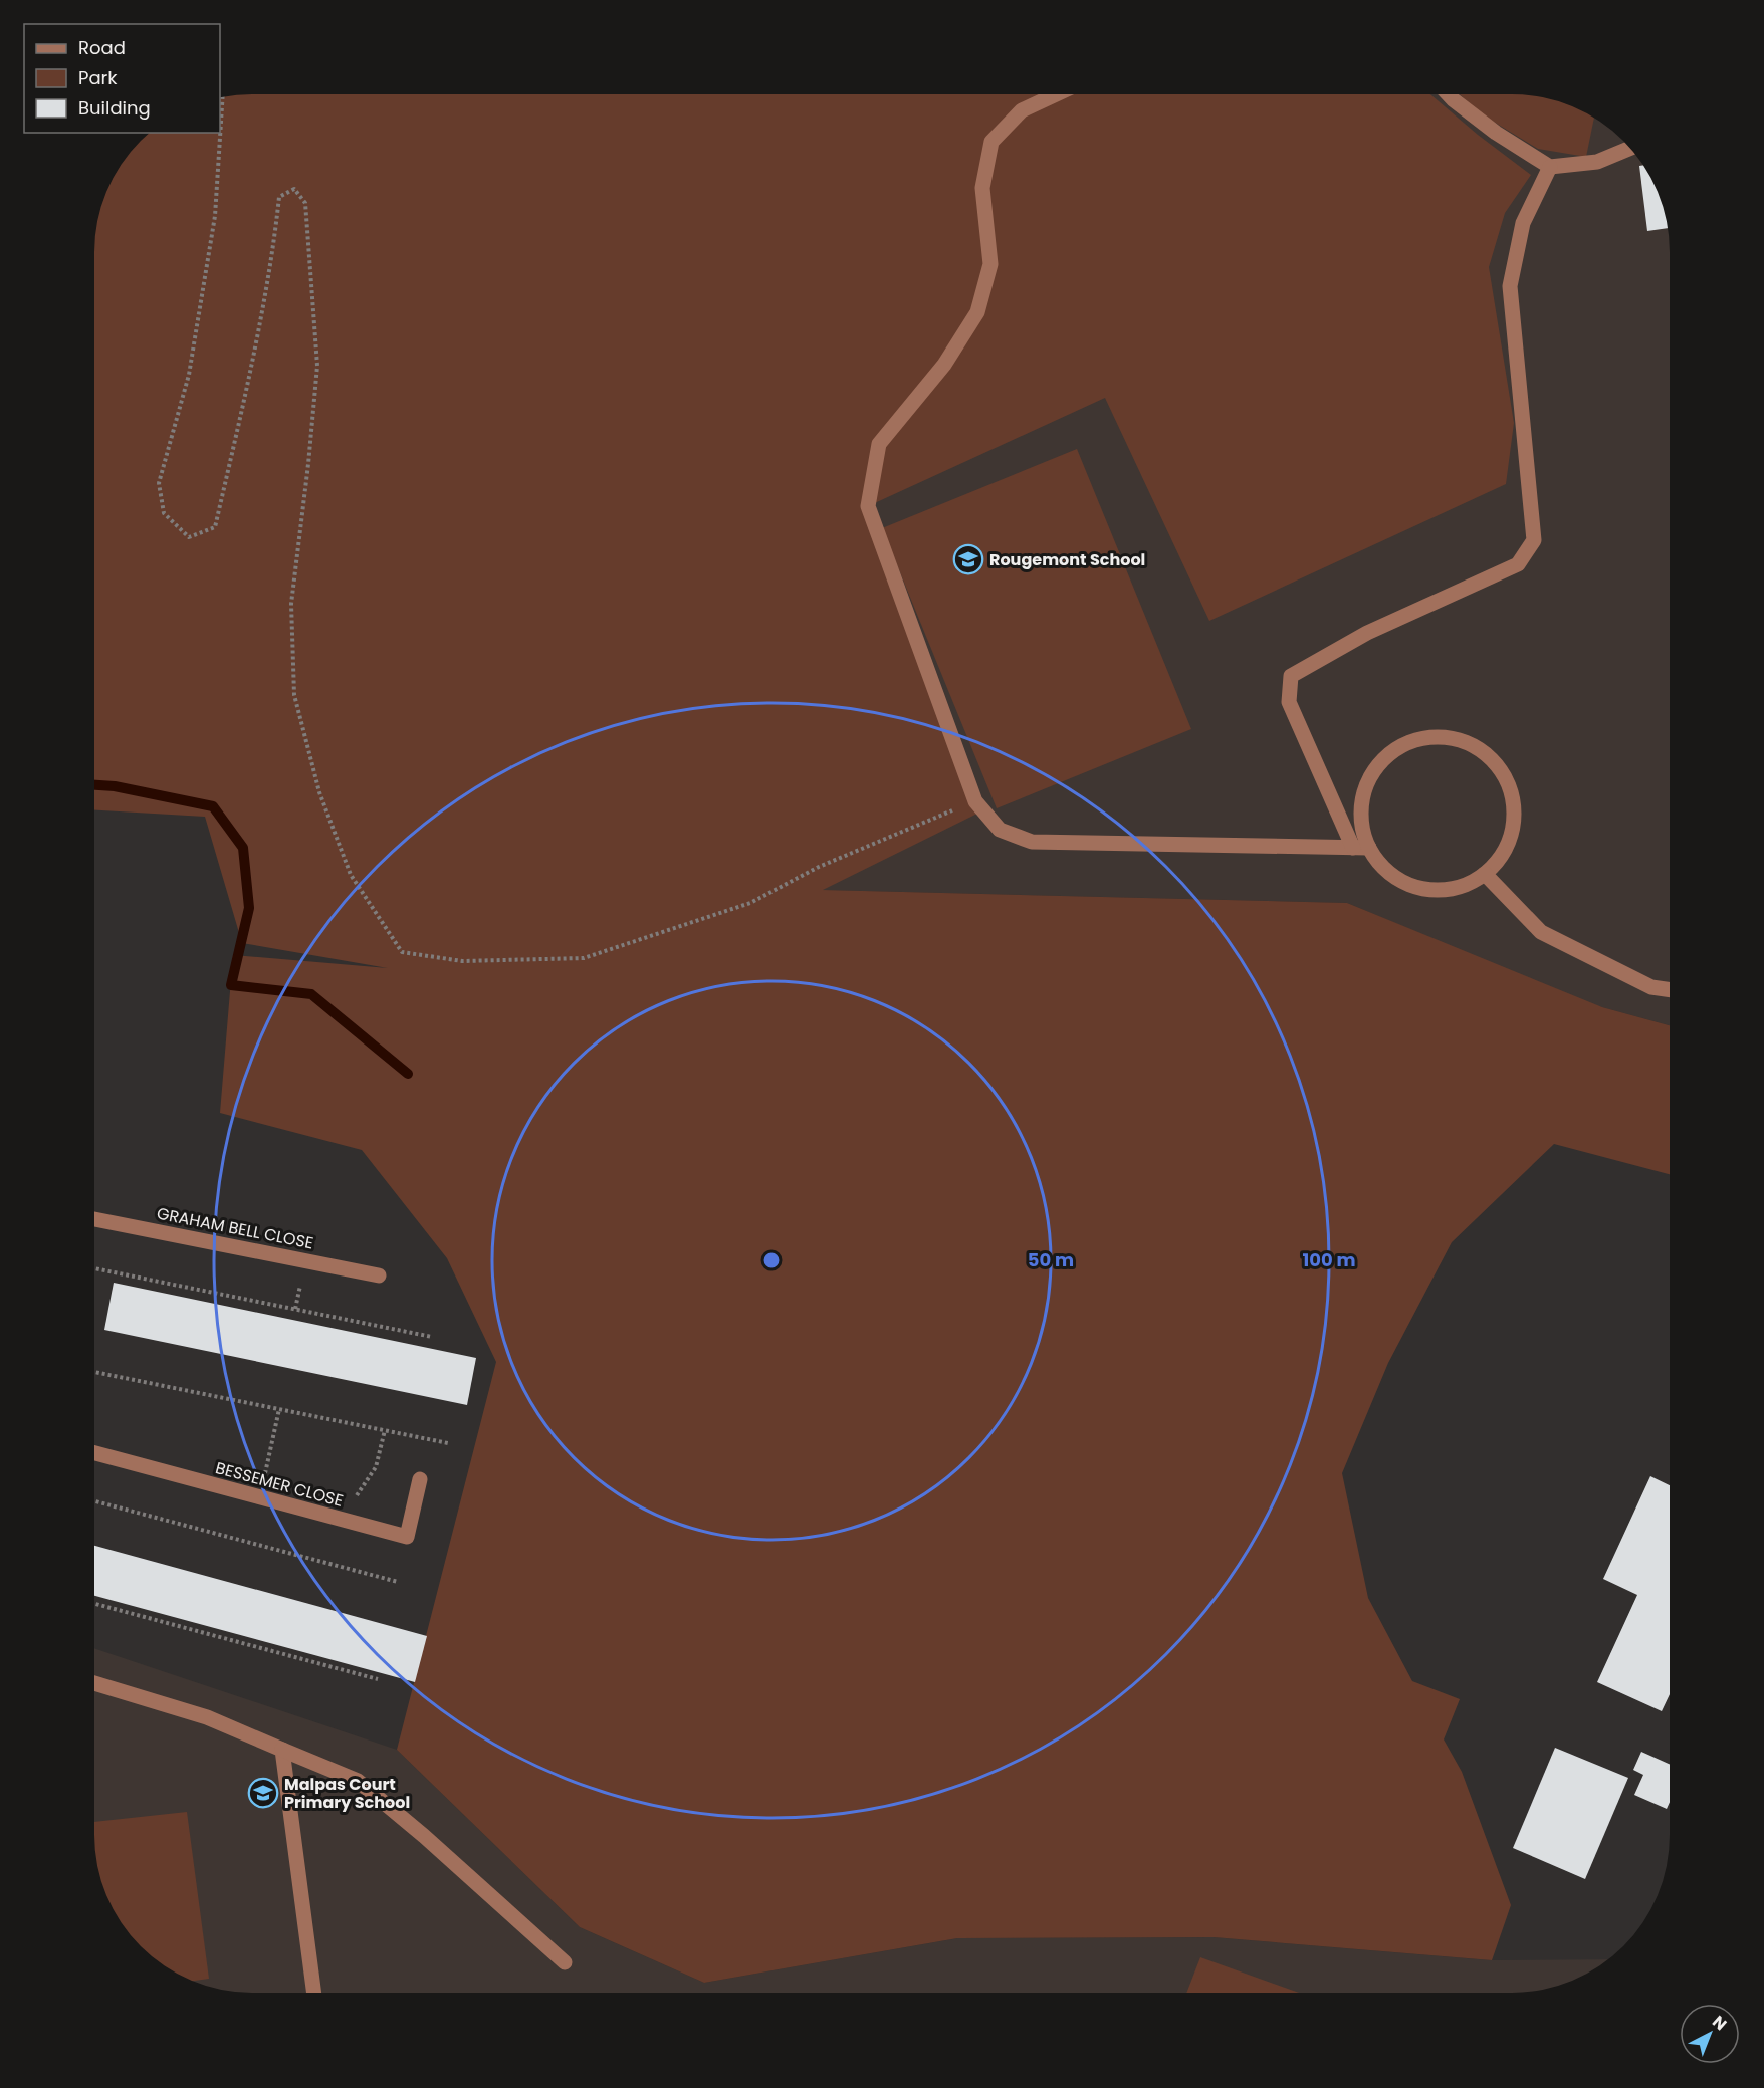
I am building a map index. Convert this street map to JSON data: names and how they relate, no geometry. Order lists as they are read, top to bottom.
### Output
{
  "streets": {
    "street": ["GRAHAM BELL CLOSE", "BESSEMER CLOSE"]
  },
  "places": {
    "school or university": ["Rougemont School", "Malpas Court Primary School"]
  },
  "legend": ["Road", "Park", "Building"],
  "north": "top right",
  "rings": ["50 m", "100 m"]
}
